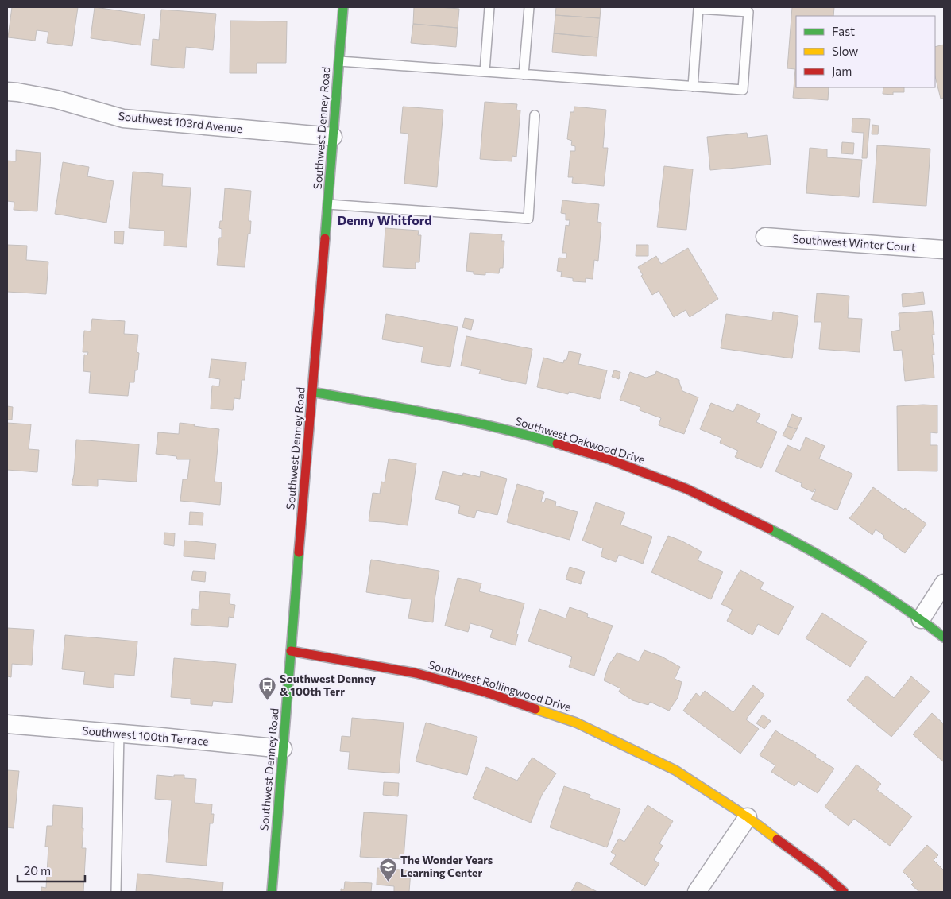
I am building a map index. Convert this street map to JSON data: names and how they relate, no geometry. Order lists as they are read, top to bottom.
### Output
{
  "streets": {
    "street": [
      "Southwest 103rd Avenue",
      "Southwest Denney Road",
      "Southwest Winter Court",
      "Southwest Oakwood Drive",
      "Southwest Rollingwood Drive",
      "Southwest 100th Terrace"
    ]
  },
  "crossings": [
    ["Southwest 103rd Avenue", "Southwest Denney Road"],
    ["Southwest Denney Road", "Southwest Oakwood Drive"],
    ["Southwest Denney Road", "Southwest Rollingwood Drive"],
    ["Southwest Denney Road", "Southwest 100th Terrace"]
  ],
  "districts": ["Denny Whitford"],
  "places": {
    "bus stop": ["Southwest Denney & 100th Terr"],
    "school or university": ["The Wonder Years Learning Center"]
  },
  "legend": ["Fast", "Slow", "Jam"],
  "scale_bar": "20 m"
}
